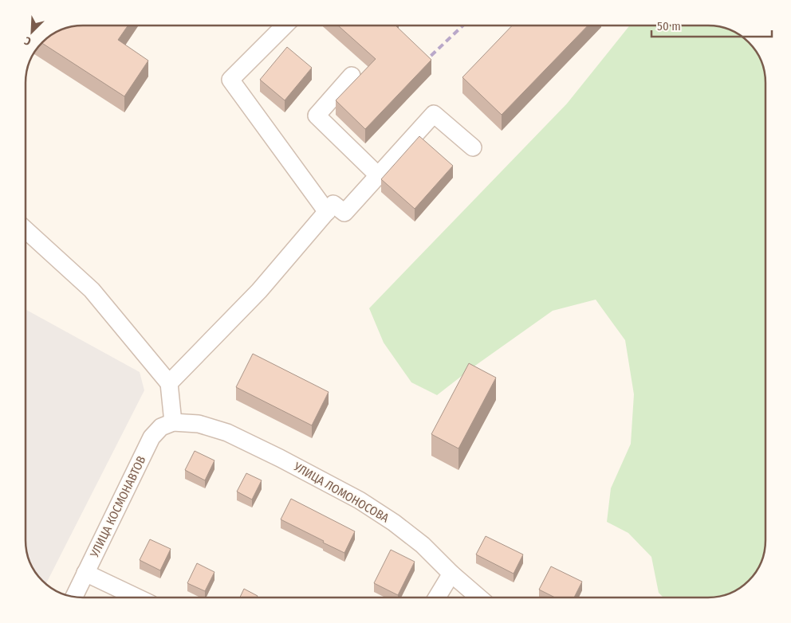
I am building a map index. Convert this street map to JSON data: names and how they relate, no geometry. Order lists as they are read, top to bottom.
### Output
{
  "streets": {
    "street": ["УЛИЦА ЛОМОНОСОВА", "УЛИЦА КОСМОНАВТОВ"]
  },
  "crossings": [
    ["УЛИЦА ЛОМОНОСОВА", "УЛИЦА КОСМОНАВТОВ"]
  ],
  "scale_bar": "50 m",
  "north": "bottom left"
}
